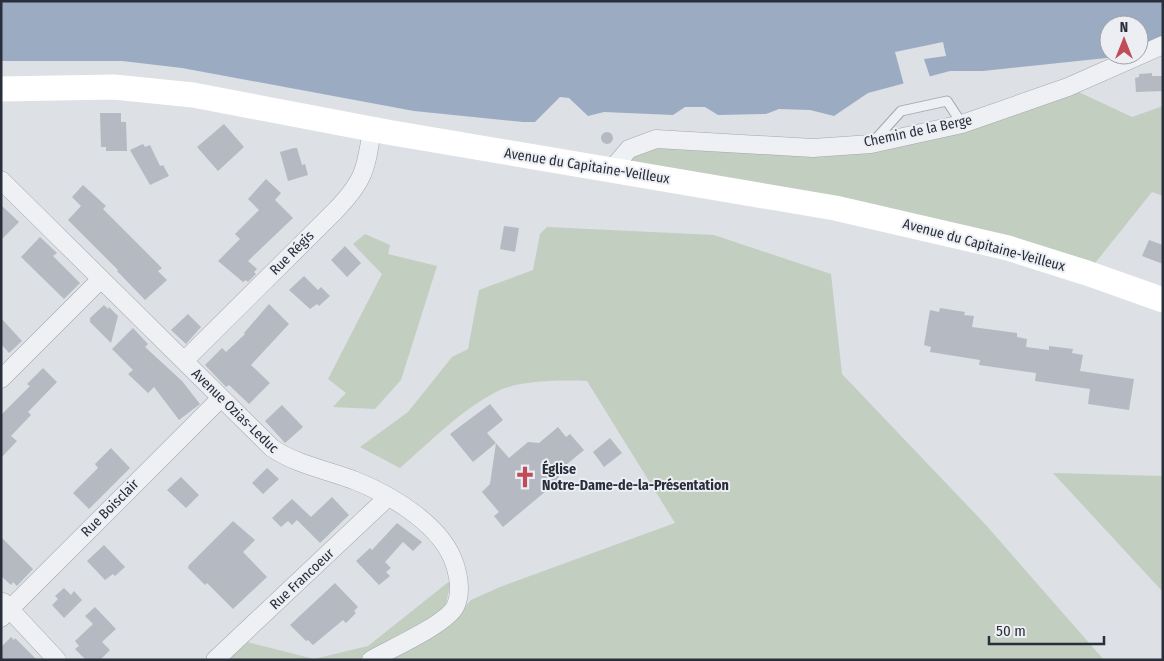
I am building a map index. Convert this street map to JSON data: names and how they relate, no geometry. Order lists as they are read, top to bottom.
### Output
{
  "streets": {
    "street": [
      "Chemin de la Berge",
      "Avenue du Capitaine-Veilleux",
      "Rue Régis",
      "Avenue Ozias-Leduc",
      "Rue Boisclair",
      "Rue Francoeur"
    ]
  },
  "crossings": [
    ["Chemin de la Berge", "Avenue du Capitaine-Veilleux"],
    ["Avenue du Capitaine-Veilleux", "Rue Régis"],
    ["Rue Régis", "Avenue Ozias-Leduc"],
    ["Avenue Ozias-Leduc", "Rue Boisclair"],
    ["Avenue Ozias-Leduc", "Rue Francoeur"]
  ],
  "places": {
    "church": ["Église Notre-Dame-de-la-Présentation"]
  },
  "scale_bar": "50 m",
  "north": "top"
}
